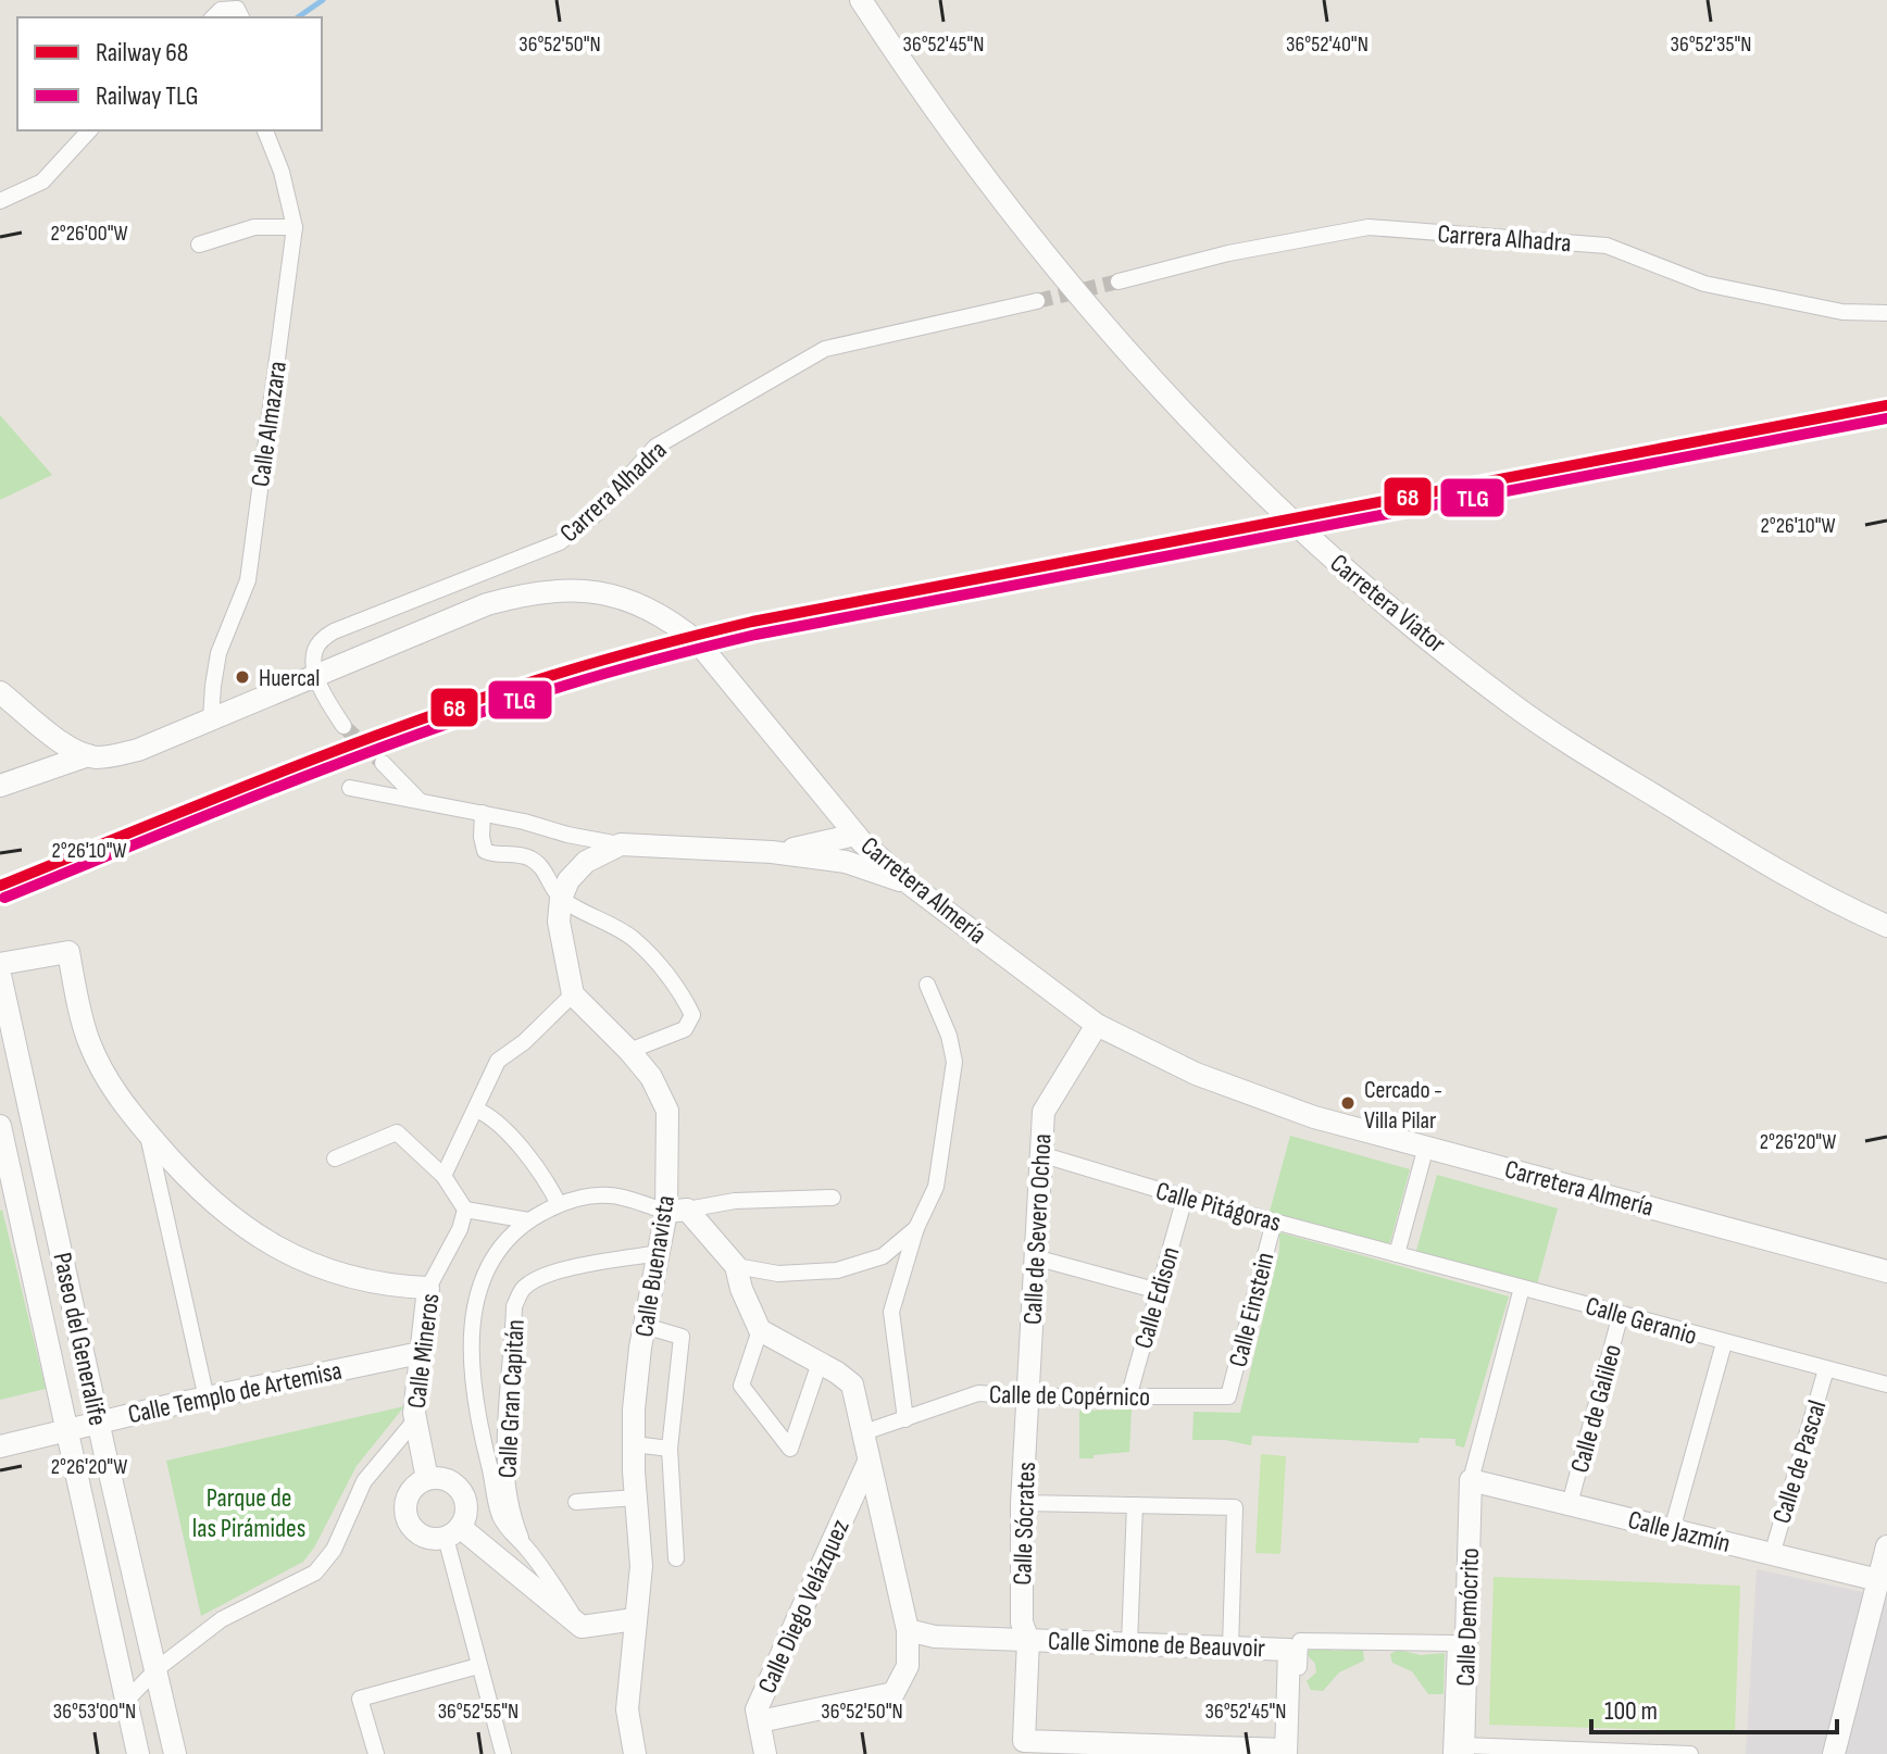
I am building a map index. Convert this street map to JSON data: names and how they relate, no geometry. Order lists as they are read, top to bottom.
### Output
{
  "streets": {
    "street": [
      "Carrera Alhadra",
      "Calle Almazara",
      "Carretera Viator",
      "Carretera Almería",
      "Calle Pitágoras",
      "Calle de Severo Ochoa",
      "Calle Buenavista",
      "Calle Edison",
      "Calle Einstein",
      "Calle Geranio",
      "Paseo del Generalife",
      "Calle Mineros",
      "Calle Templo de Artemisa",
      "Calle de Copérnico",
      "Calle Gran Capitán",
      "Calle de Galileo",
      "Calle de Pascal",
      "Calle Sócrates",
      "Calle Jazmín",
      "Calle Diego Velázquez",
      "Calle Demócrito",
      "Calle Simone de Beauvoir"
    ]
  },
  "crossings": [
    ["Carrera Alhadra", "Carretera Almería"],
    ["Calle Almazara", "Carretera Almería"],
    ["Carretera Almería", "Calle de Severo Ochoa"],
    ["Calle Pitágoras", "Calle de Severo Ochoa"],
    ["Calle Pitágoras", "Calle Edison"],
    ["Calle Pitágoras", "Calle Einstein"],
    ["Calle Pitágoras", "Calle Geranio"],
    ["Calle de Severo Ochoa", "Calle de Copérnico"],
    ["Calle de Severo Ochoa", "Calle Sócrates"],
    ["Calle Buenavista", "Calle Gran Capitán"],
    ["Calle Edison", "Calle de Copérnico"],
    ["Calle Einstein", "Calle de Copérnico"],
    ["Calle Geranio", "Calle de Galileo"],
    ["Calle Geranio", "Calle de Pascal"],
    ["Paseo del Generalife", "Calle Templo de Artemisa"],
    ["Calle Mineros", "Calle Templo de Artemisa"],
    ["Calle de Copérnico", "Calle Sócrates"],
    ["Calle de Galileo", "Calle Jazmín"],
    ["Calle de Pascal", "Calle Jazmín"],
    ["Calle Sócrates", "Calle Simone de Beauvoir"],
    ["Calle Jazmín", "Calle Demócrito"]
  ],
  "parks": ["Parque de las Pirámides"],
  "places": ["Huercal", "Cercado - Villa Pilar"],
  "lines": ["rail line 68", "rail line TLG"],
  "legend": ["Railway 68", "Railway TLG"],
  "scale_bar": "100 m",
  "coordinates": [
    "36°52'50\"N",
    "36°52'45\"N",
    "36°52'40\"N",
    "36°52'35\"N",
    "2°26'00\"W",
    "2°26'10\"W",
    "2°26'20\"W",
    "36°53'00\"N",
    "36°52'55\"N"
  ]
}
